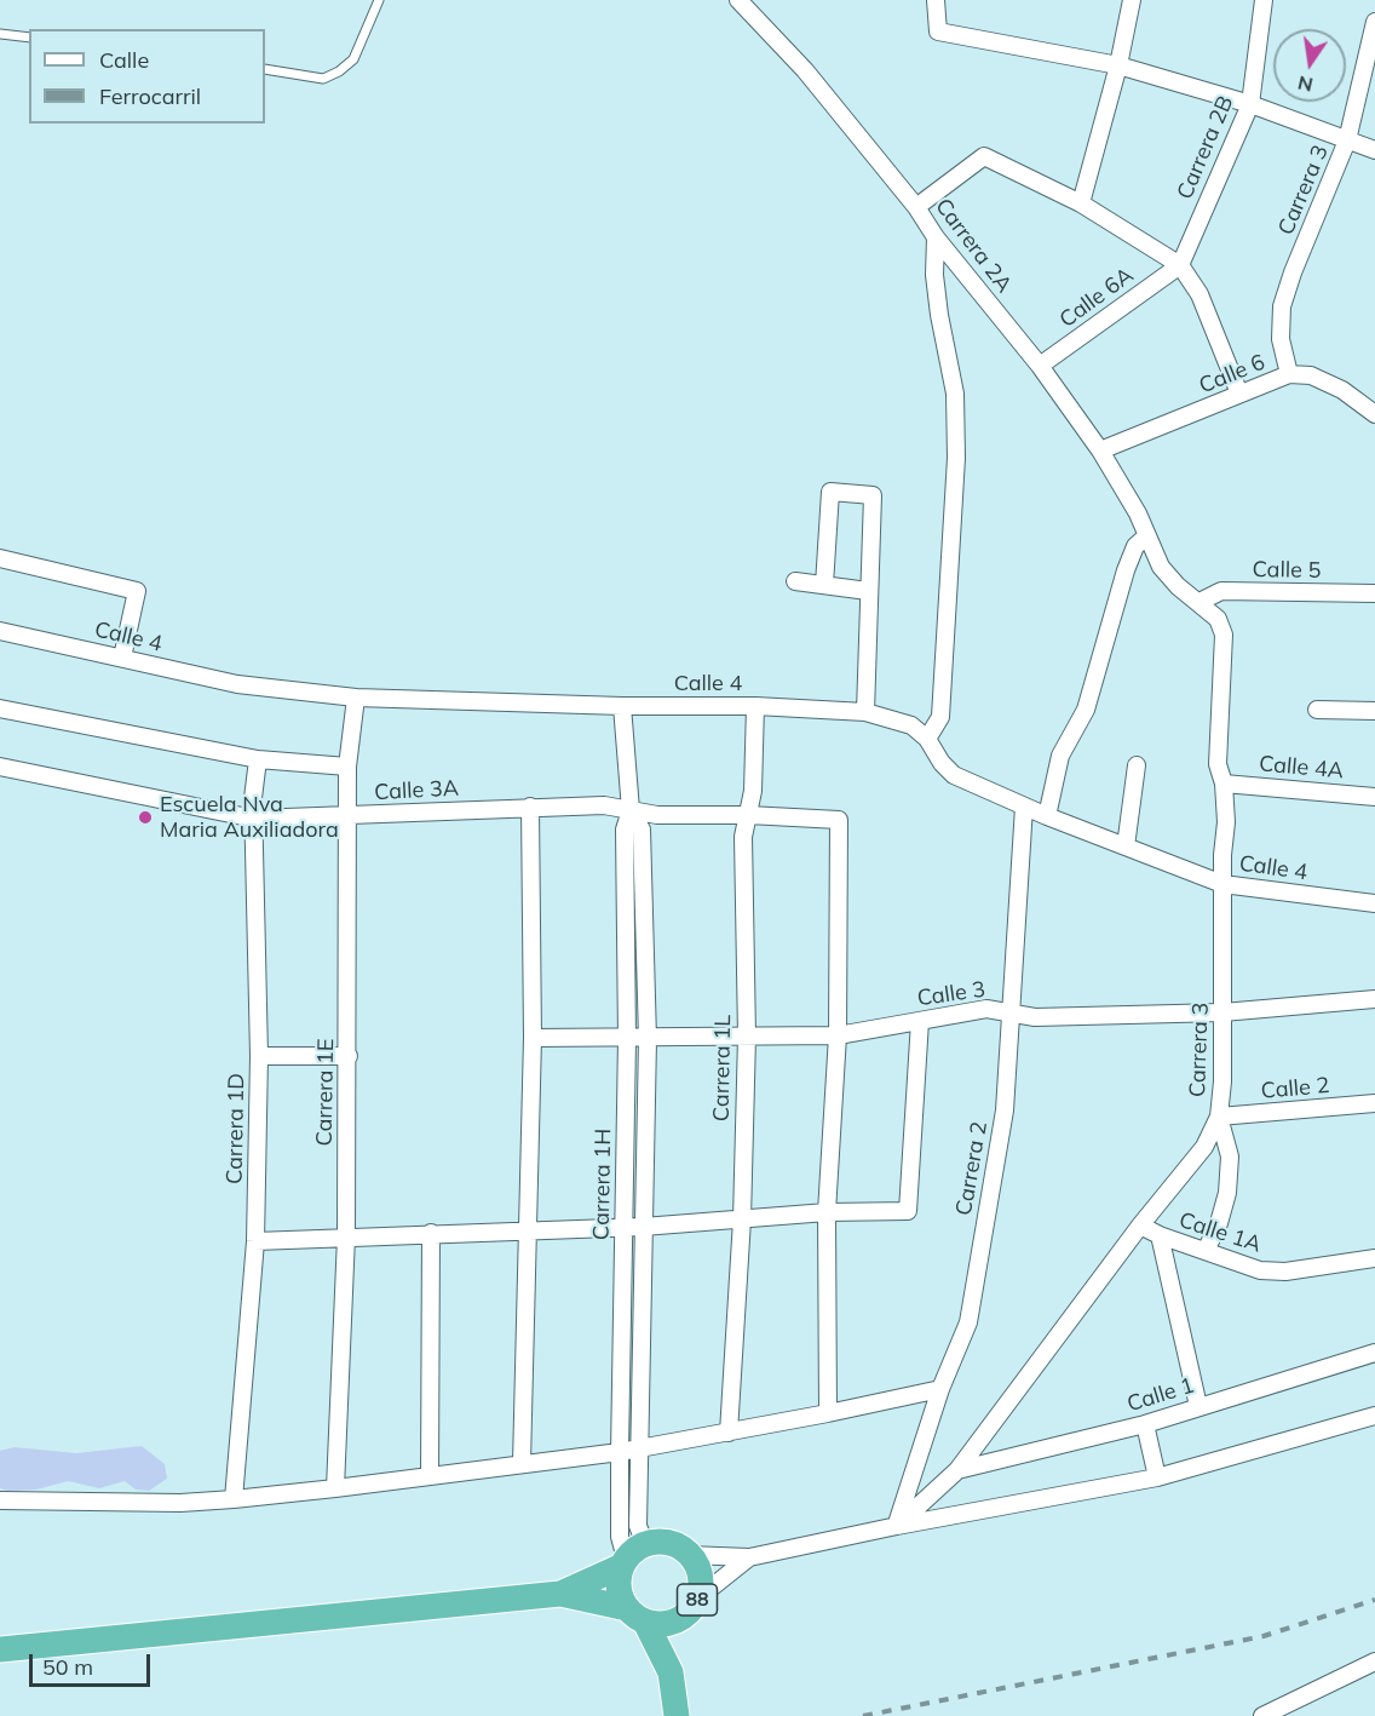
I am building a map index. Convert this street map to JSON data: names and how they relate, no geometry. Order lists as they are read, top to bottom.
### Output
{
  "streets": {
    "highway": ["88"],
    "street": [
      "Carrera 2B",
      "Carrera 3",
      "Carrera 2A",
      "Calle 6A",
      "Calle 6",
      "Calle 5",
      "Calle 4",
      "Calle 4A",
      "Calle 3A",
      "Calle 3",
      "Carrera 1L",
      "Calle 2",
      "Carrera 1E",
      "Carrera 1D",
      "Carrera 2",
      "Carrera 1H",
      "Calle 1A",
      "Calle 1"
    ]
  },
  "crossings": [
    ["Carrera 2B", "Calle 6A"],
    ["Carrera 3", "Carrera 2A"],
    ["Carrera 3", "Calle 6"],
    ["Carrera 3", "Calle 5"],
    ["Carrera 3", "Calle 4"],
    ["Carrera 3", "Calle 4A"],
    ["Carrera 3", "Calle 3"],
    ["Carrera 3", "Calle 2"],
    ["Carrera 3", "Carrera 2"],
    ["Carrera 3", "Calle 1A"],
    ["Carrera 3", "Calle 1"],
    ["Carrera 2A", "Calle 6A"],
    ["Carrera 2A", "Calle 6"],
    ["Calle 4", "Carrera 1L"],
    ["Calle 4", "Carrera 1E"],
    ["Calle 4", "Carrera 2"],
    ["Calle 4", "Carrera 1H"],
    ["Calle 3A", "Calle 3"],
    ["Calle 3A", "Carrera 1L"],
    ["Calle 3A", "Carrera 1E"],
    ["Calle 3A", "Carrera 1D"],
    ["Calle 3A", "Carrera 1H"],
    ["Calle 3", "Carrera 1L"],
    ["Calle 3", "Carrera 2"],
    ["Calle 3", "Carrera 1H"],
    ["Carrera 1H", "88"]
  ],
  "places": ["Escuela Nva Maria Auxiliadora"],
  "legend": ["Calle", "Ferrocarril"],
  "scale_bar": "50 m",
  "north": "bottom"
}
